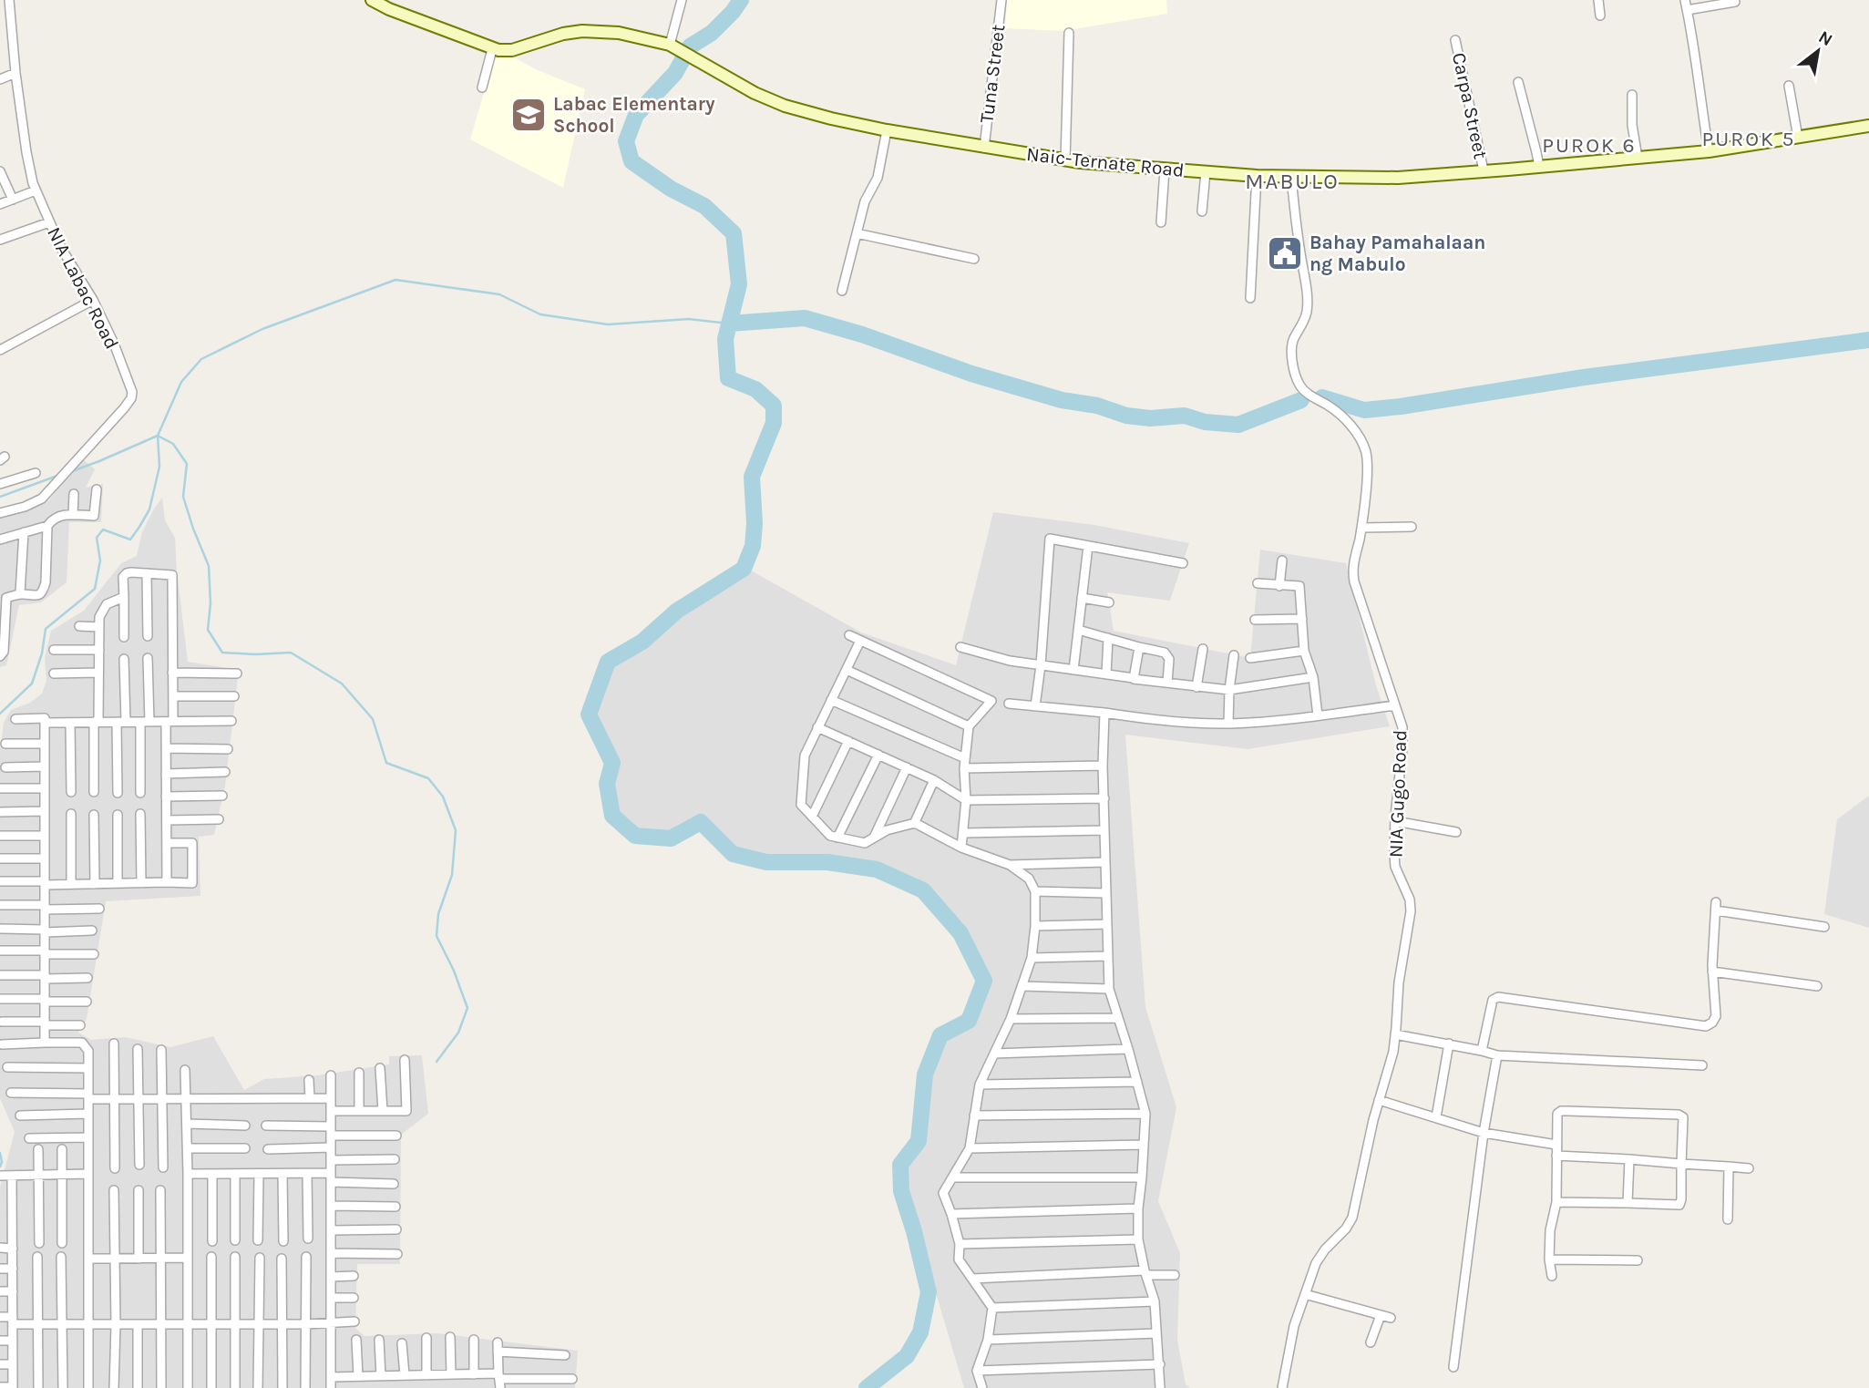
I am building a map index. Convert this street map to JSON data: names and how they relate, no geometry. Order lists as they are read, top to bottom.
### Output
{
  "streets": {
    "main road": ["Naic-Ternate Road"],
    "street": [
      "Tuna Street",
      "Carpa Street",
      "NIA Labac Road",
      "NIA Gugo Road"
    ]
  },
  "crossings": [
    ["Tuna Street", "Naic-Ternate Road"],
    ["Carpa Street", "Naic-Ternate Road"],
    ["Naic-Ternate Road", "NIA Gugo Road"]
  ],
  "districts": ["PUROK 5", "PUROK 6", "MABULO"],
  "places": {
    "school or university": ["Labac Elementary School"],
    "public building": ["Bahay Pamahalaan ng Mabulo"]
  },
  "north": "top right"
}
